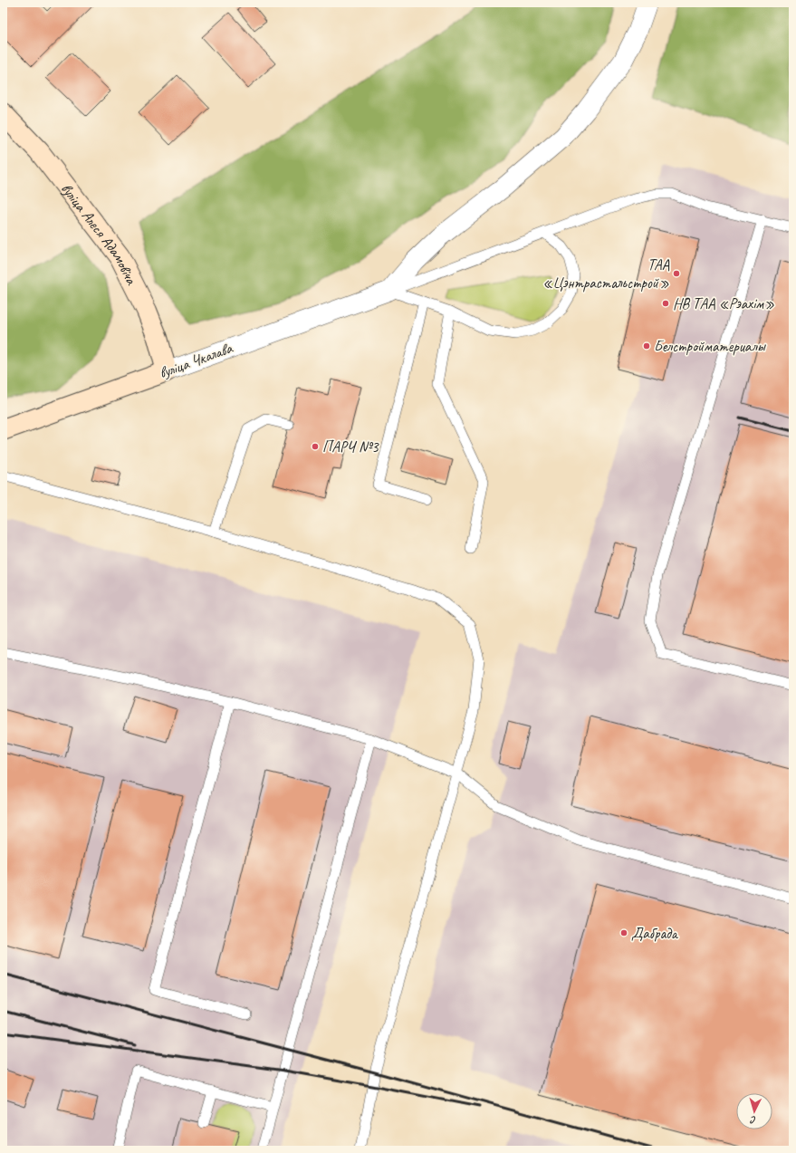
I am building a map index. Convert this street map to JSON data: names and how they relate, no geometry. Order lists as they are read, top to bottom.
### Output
{
  "streets": {
    "street": ["вуліца Алеся Адамовіча", "вуліца Чкалава"]
  },
  "crossings": [
    ["вуліца Алеся Адамовіча", "вуліца Чкалава"]
  ],
  "places": [
    "ТАА «Цэнтрастальстрой»",
    "НВ ТАА «Рэахім»",
    "Белстройматериалы",
    "ПАРЧ №3",
    "Дабрада"
  ],
  "north": "bottom"
}
